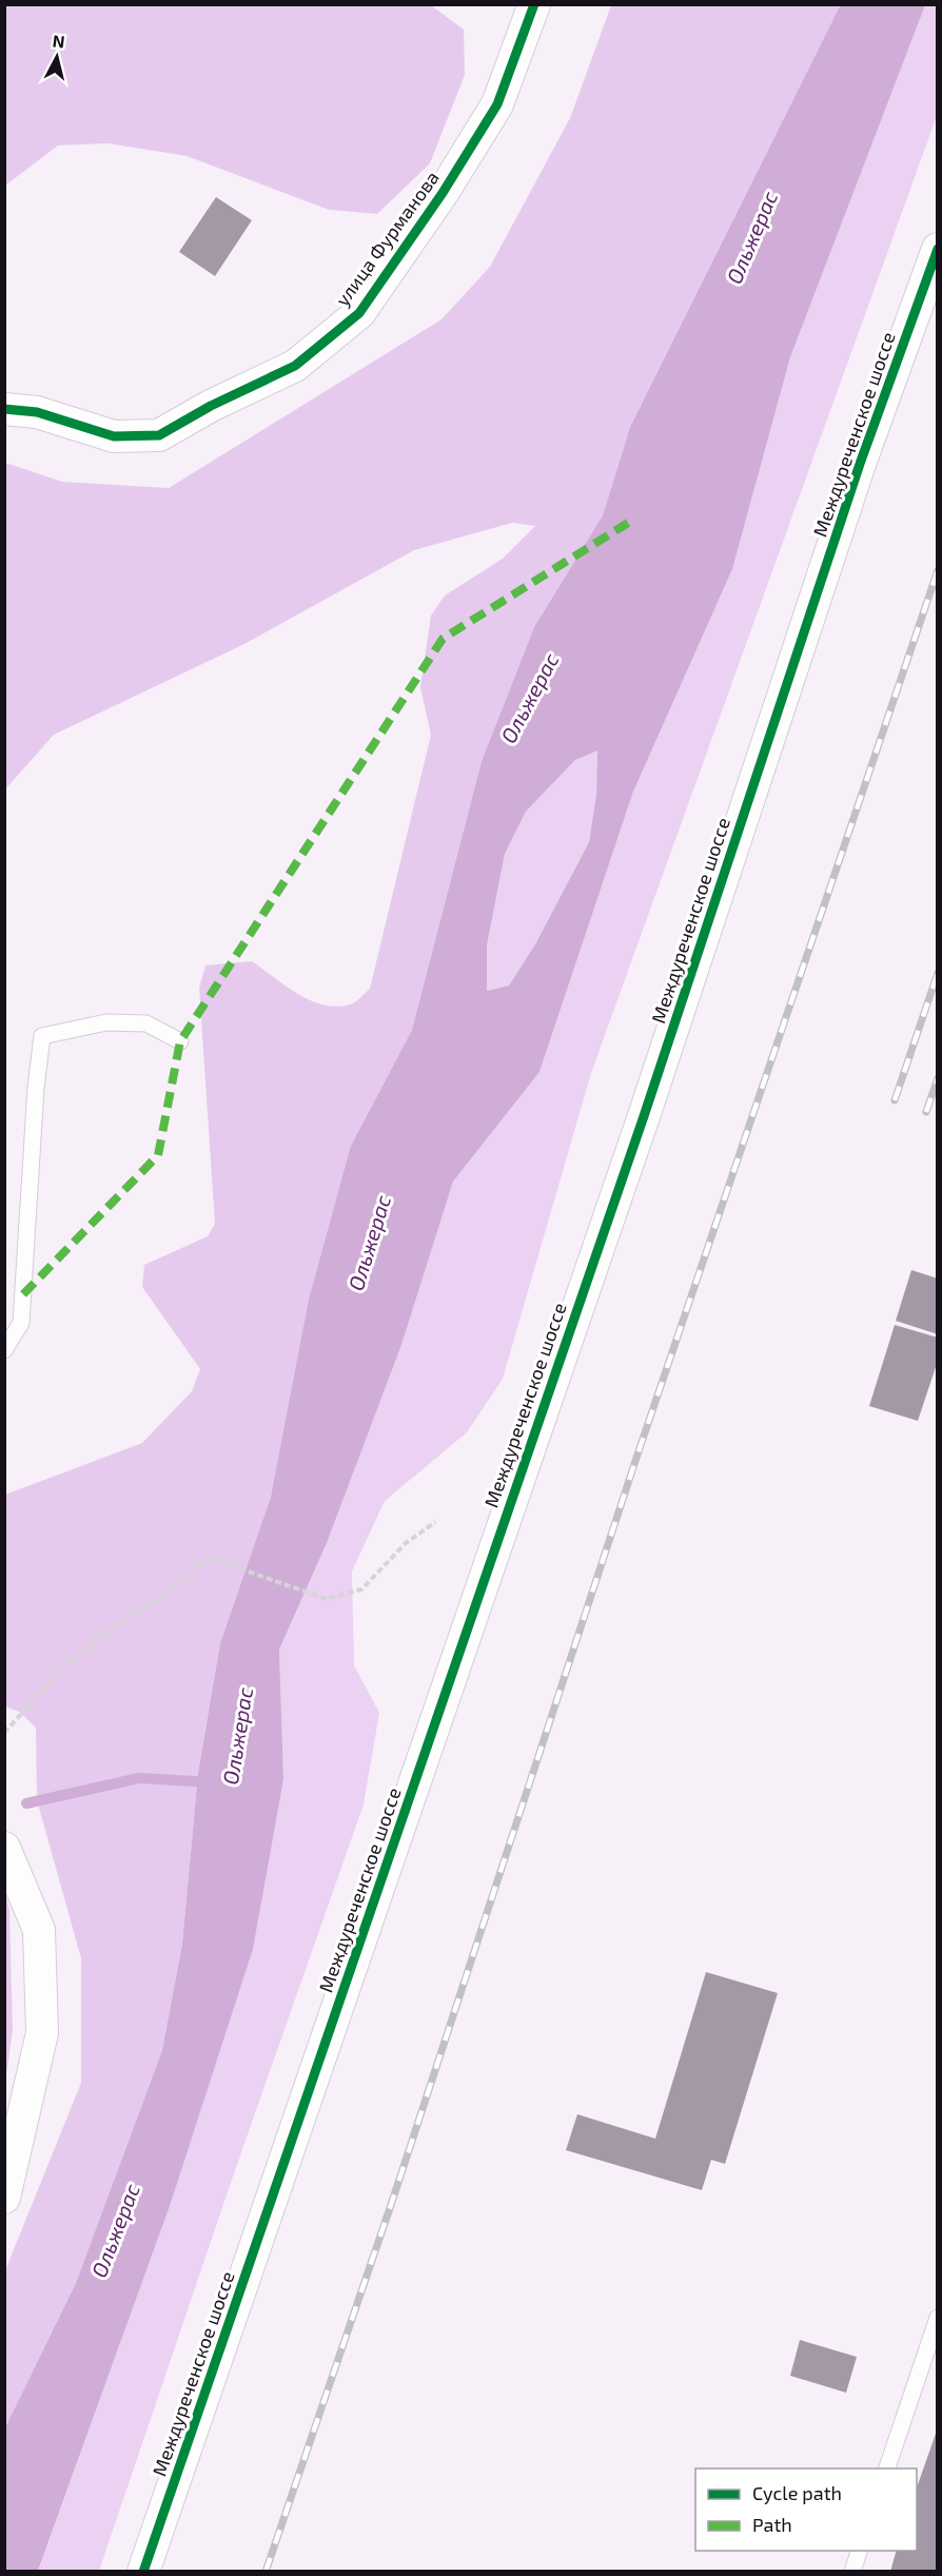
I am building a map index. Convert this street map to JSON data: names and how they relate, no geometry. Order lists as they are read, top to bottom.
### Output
{
  "streets": {
    "street": ["улица Фурманова", "Междуреченское шоссе"]
  },
  "water": ["Ольжерас"],
  "legend": ["Cycle path", "Path"],
  "north": "top"
}
